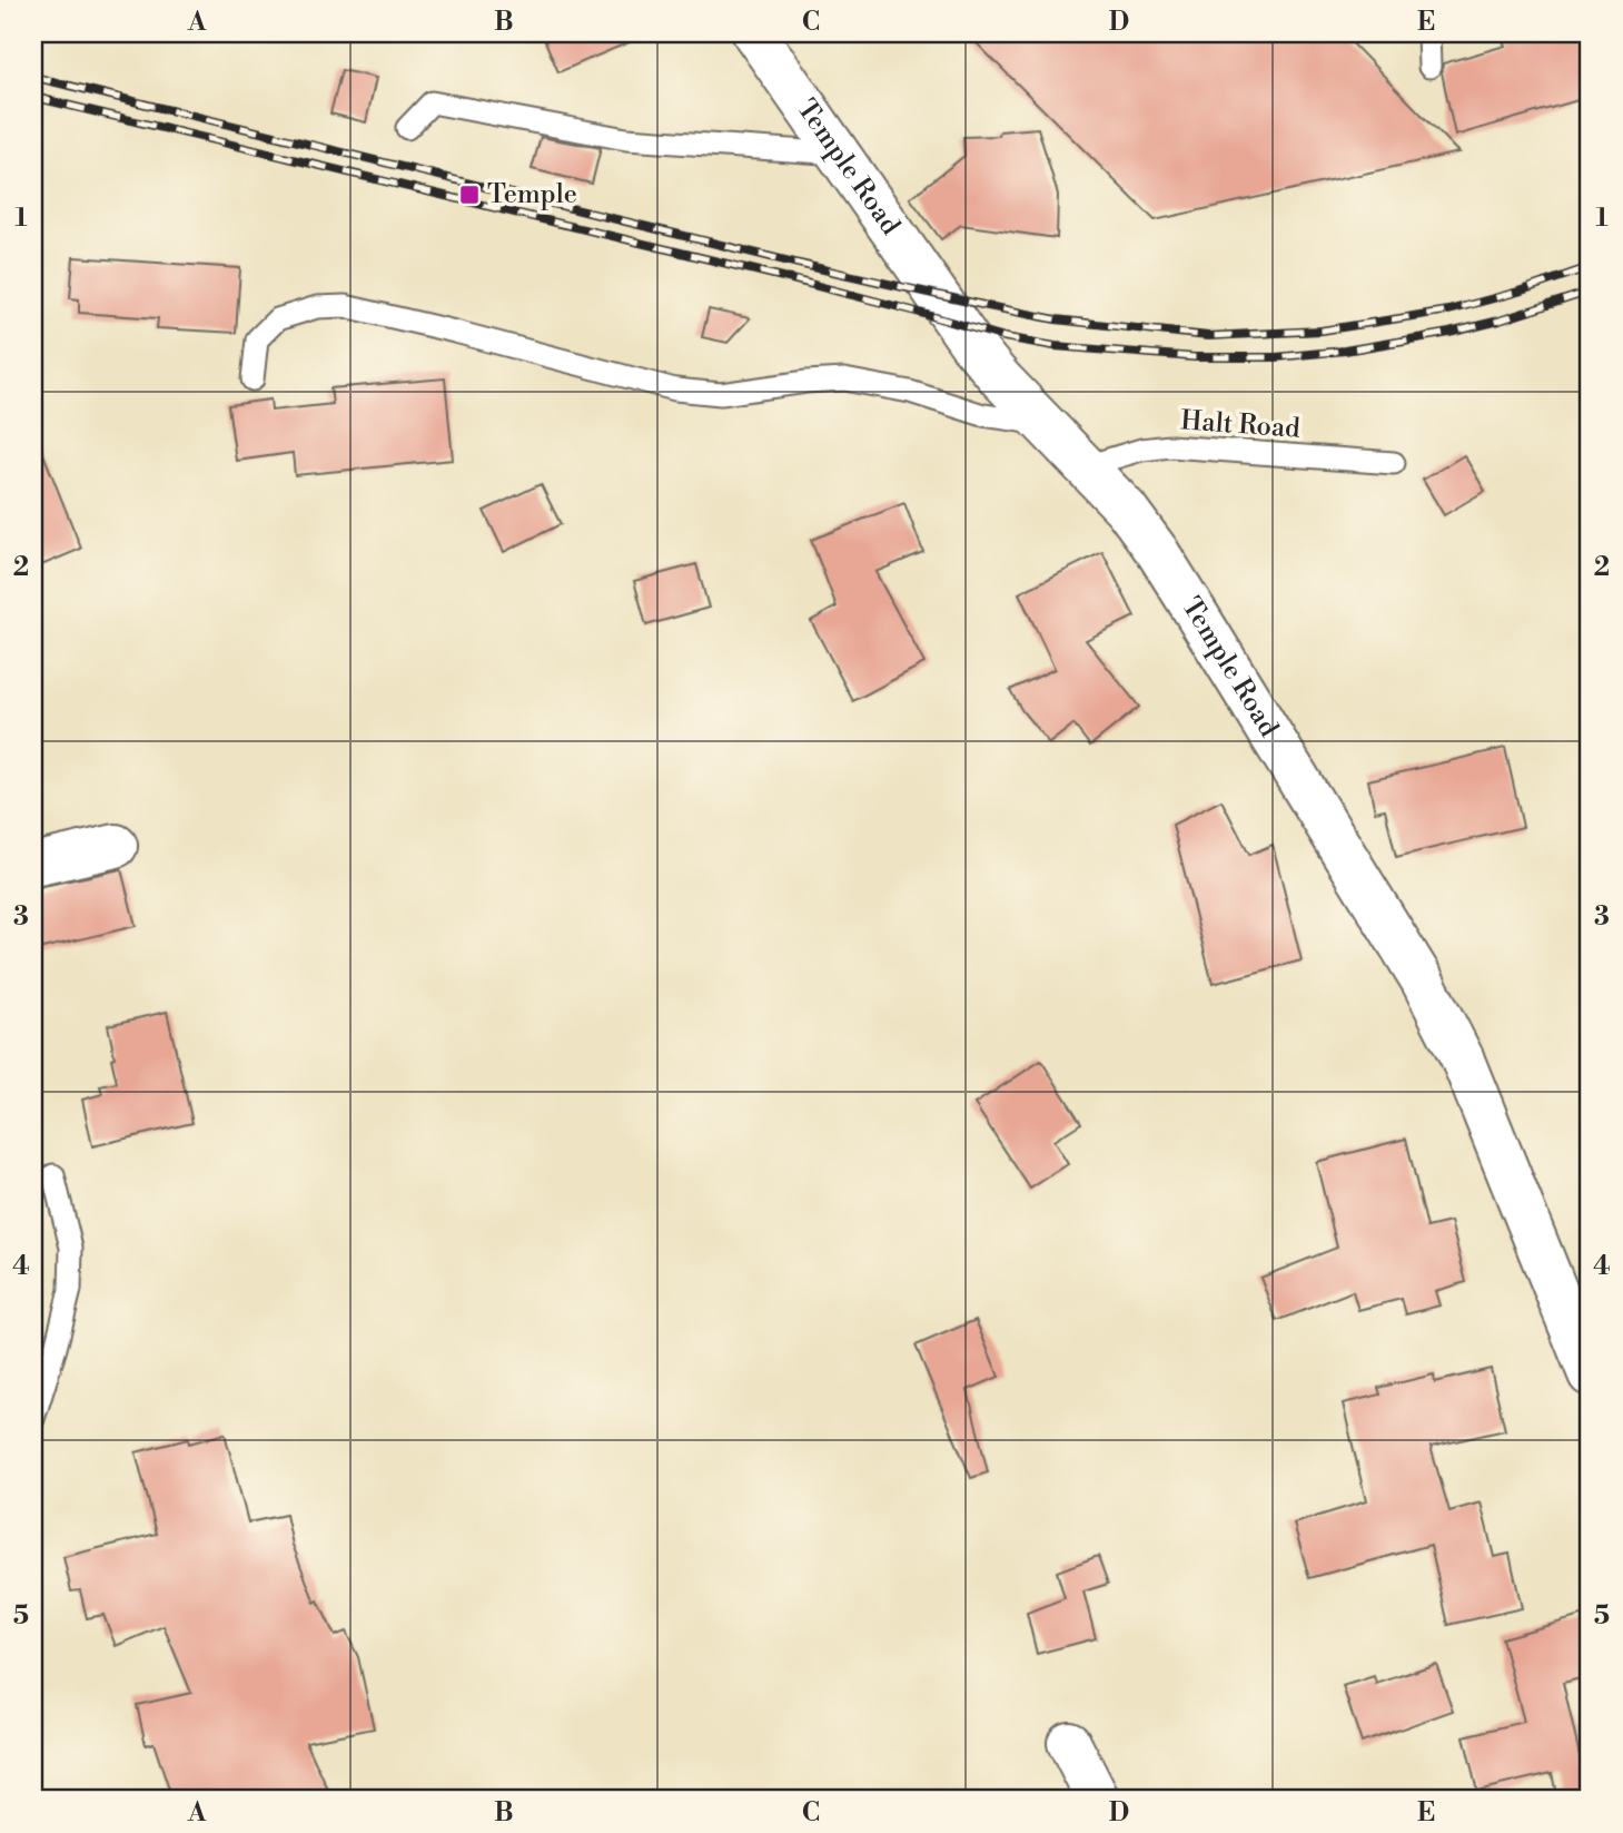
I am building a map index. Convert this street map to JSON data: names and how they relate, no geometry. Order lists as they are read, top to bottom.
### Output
{
  "streets": {
    "street": ["Temple Road"],
    "lane": ["Halt Road"]
  },
  "crossings": [
    ["Temple Road", "Halt Road"]
  ],
  "places": {
    "transit": ["Temple"]
  },
  "grid": {
    "columns": [
      "A",
      "B",
      "C",
      "D",
      "E"
    ],
    "rows": [
      "1",
      "2",
      "3",
      "4",
      "5"
    ]
  }
}
